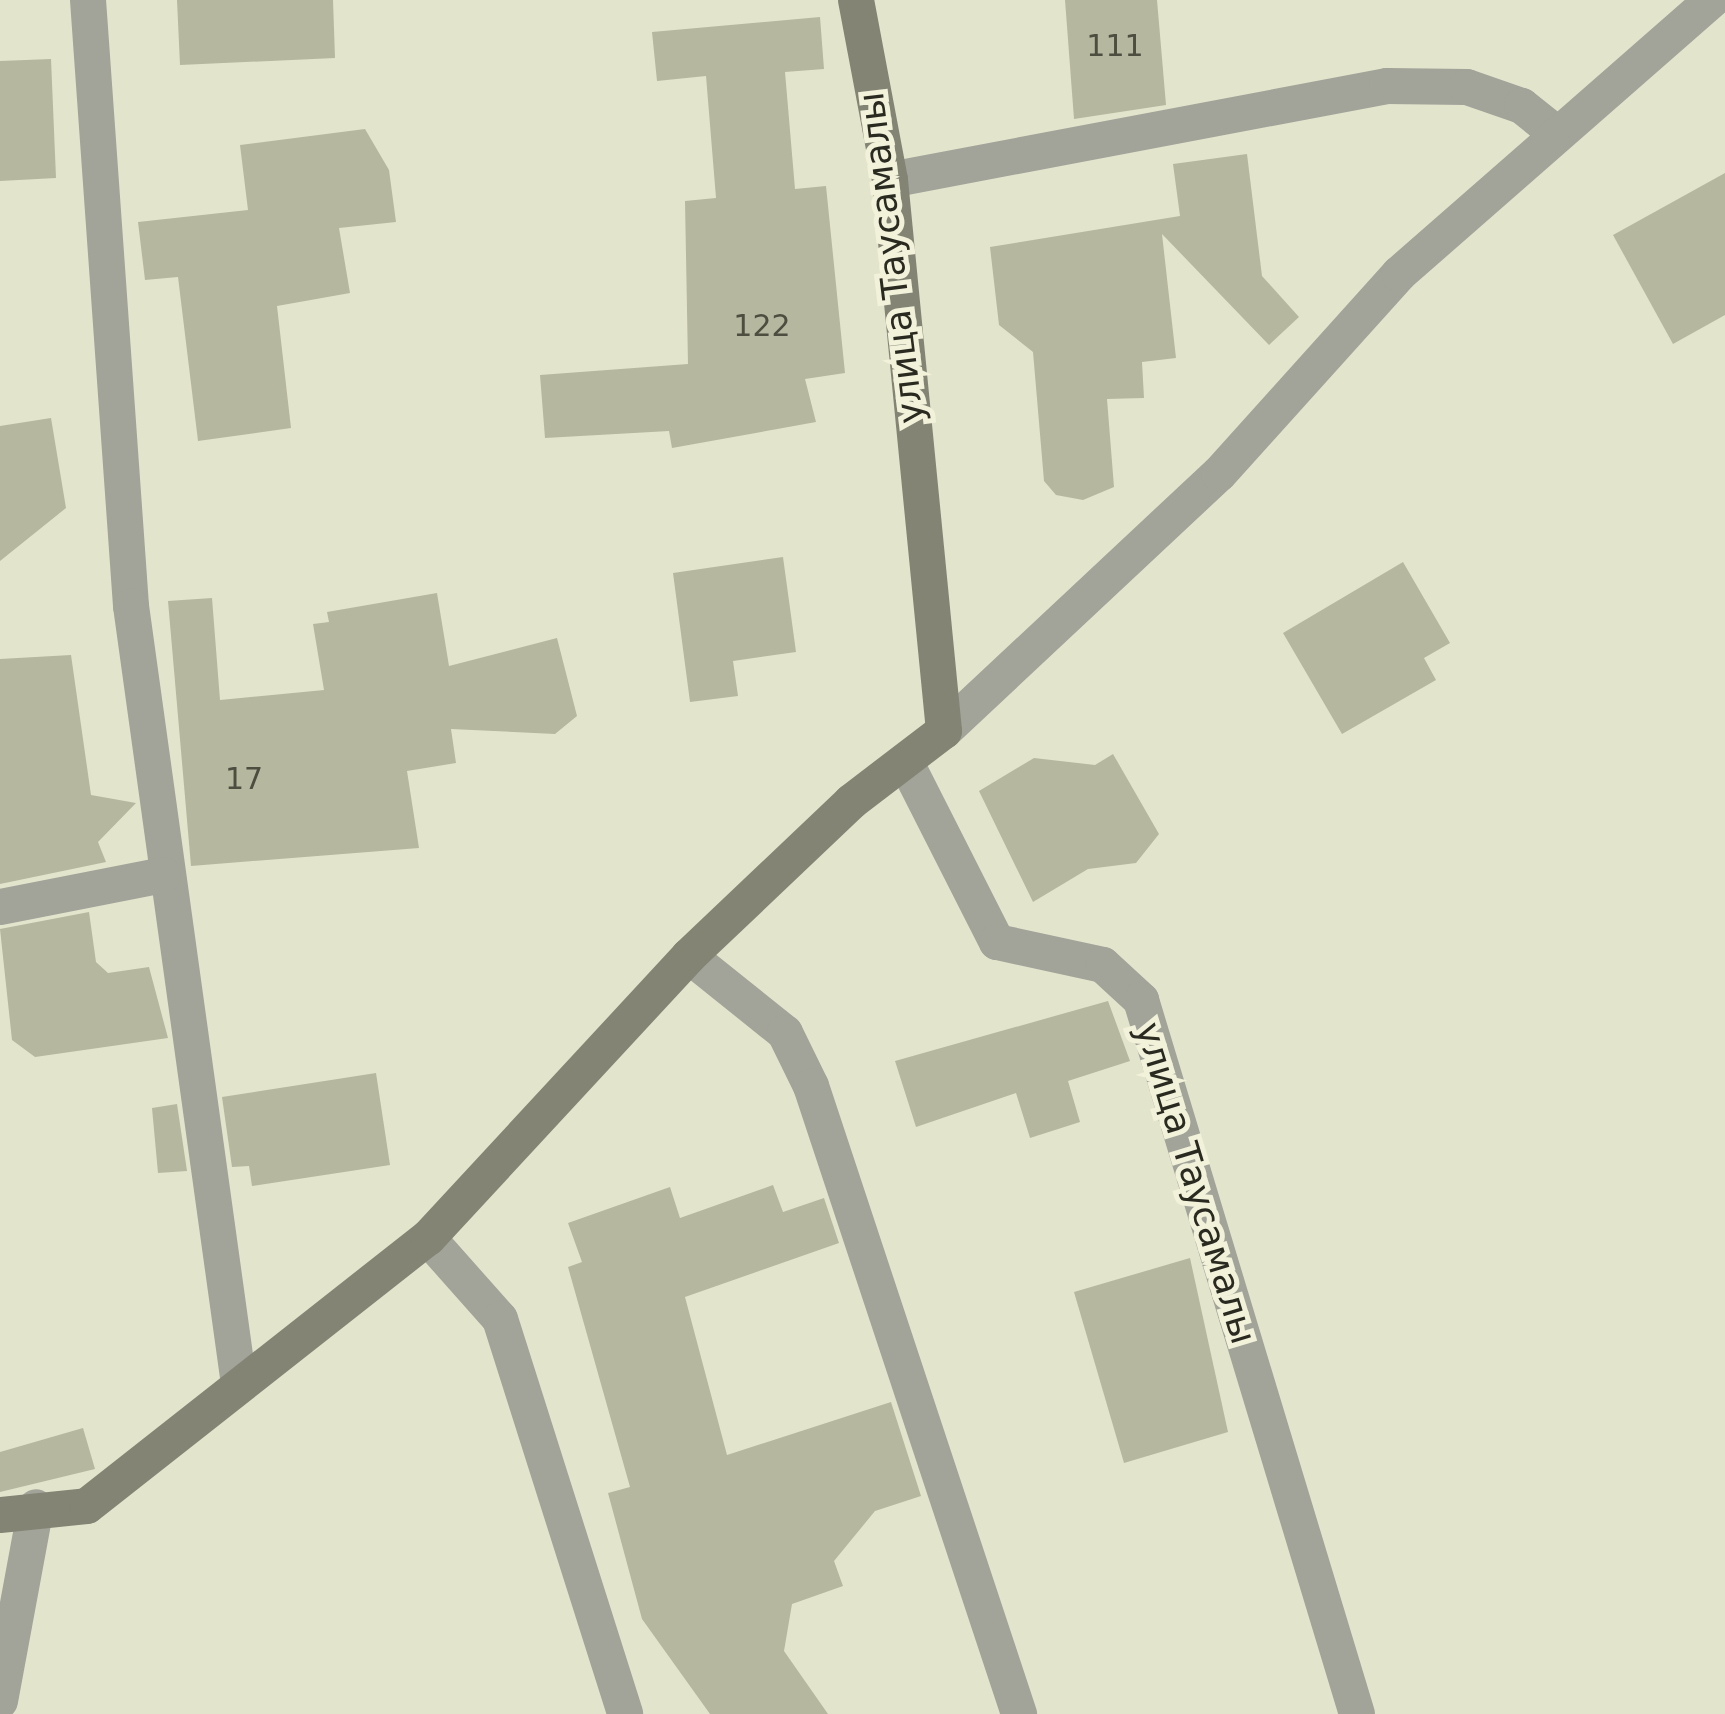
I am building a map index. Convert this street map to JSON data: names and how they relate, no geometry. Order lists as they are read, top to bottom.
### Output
{
  "streets": {
    "street": ["улица Таусамалы"]
  },
  "house_numbers": ["111", "122", "17"]
}
